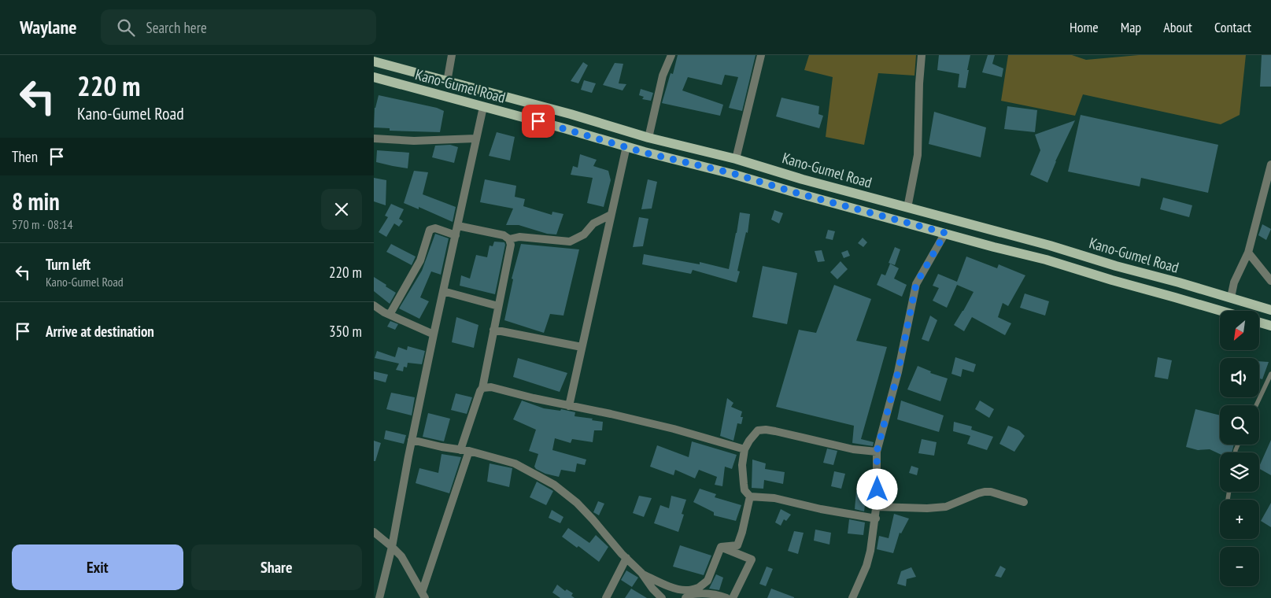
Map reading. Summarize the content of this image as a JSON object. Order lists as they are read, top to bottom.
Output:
{
  "streets": {
    "main road": ["Kano-Gumel Road"]
  },
  "north": "bottom left",
  "page": {
    "header": "Waylane",
    "search": "Search here",
    "nav": [
      "Home",
      "Map",
      "About",
      "Contact"
    ],
    "turn": ["220 m", "Kano-Gumel Road"],
    "then": "Then",
    "heading": ["8 min", "570 m · 08:14"],
    "list": [
      {
        "name": "Turn left",
        "note": "Kano-Gumel Road",
        "value": "220 m"
      },
      {
        "name": "Arrive at destination",
        "value": "350 m"
      }
    ],
    "map_buttons": ["+", "−"],
    "buttons": ["Exit", "Share"]
  }
}
